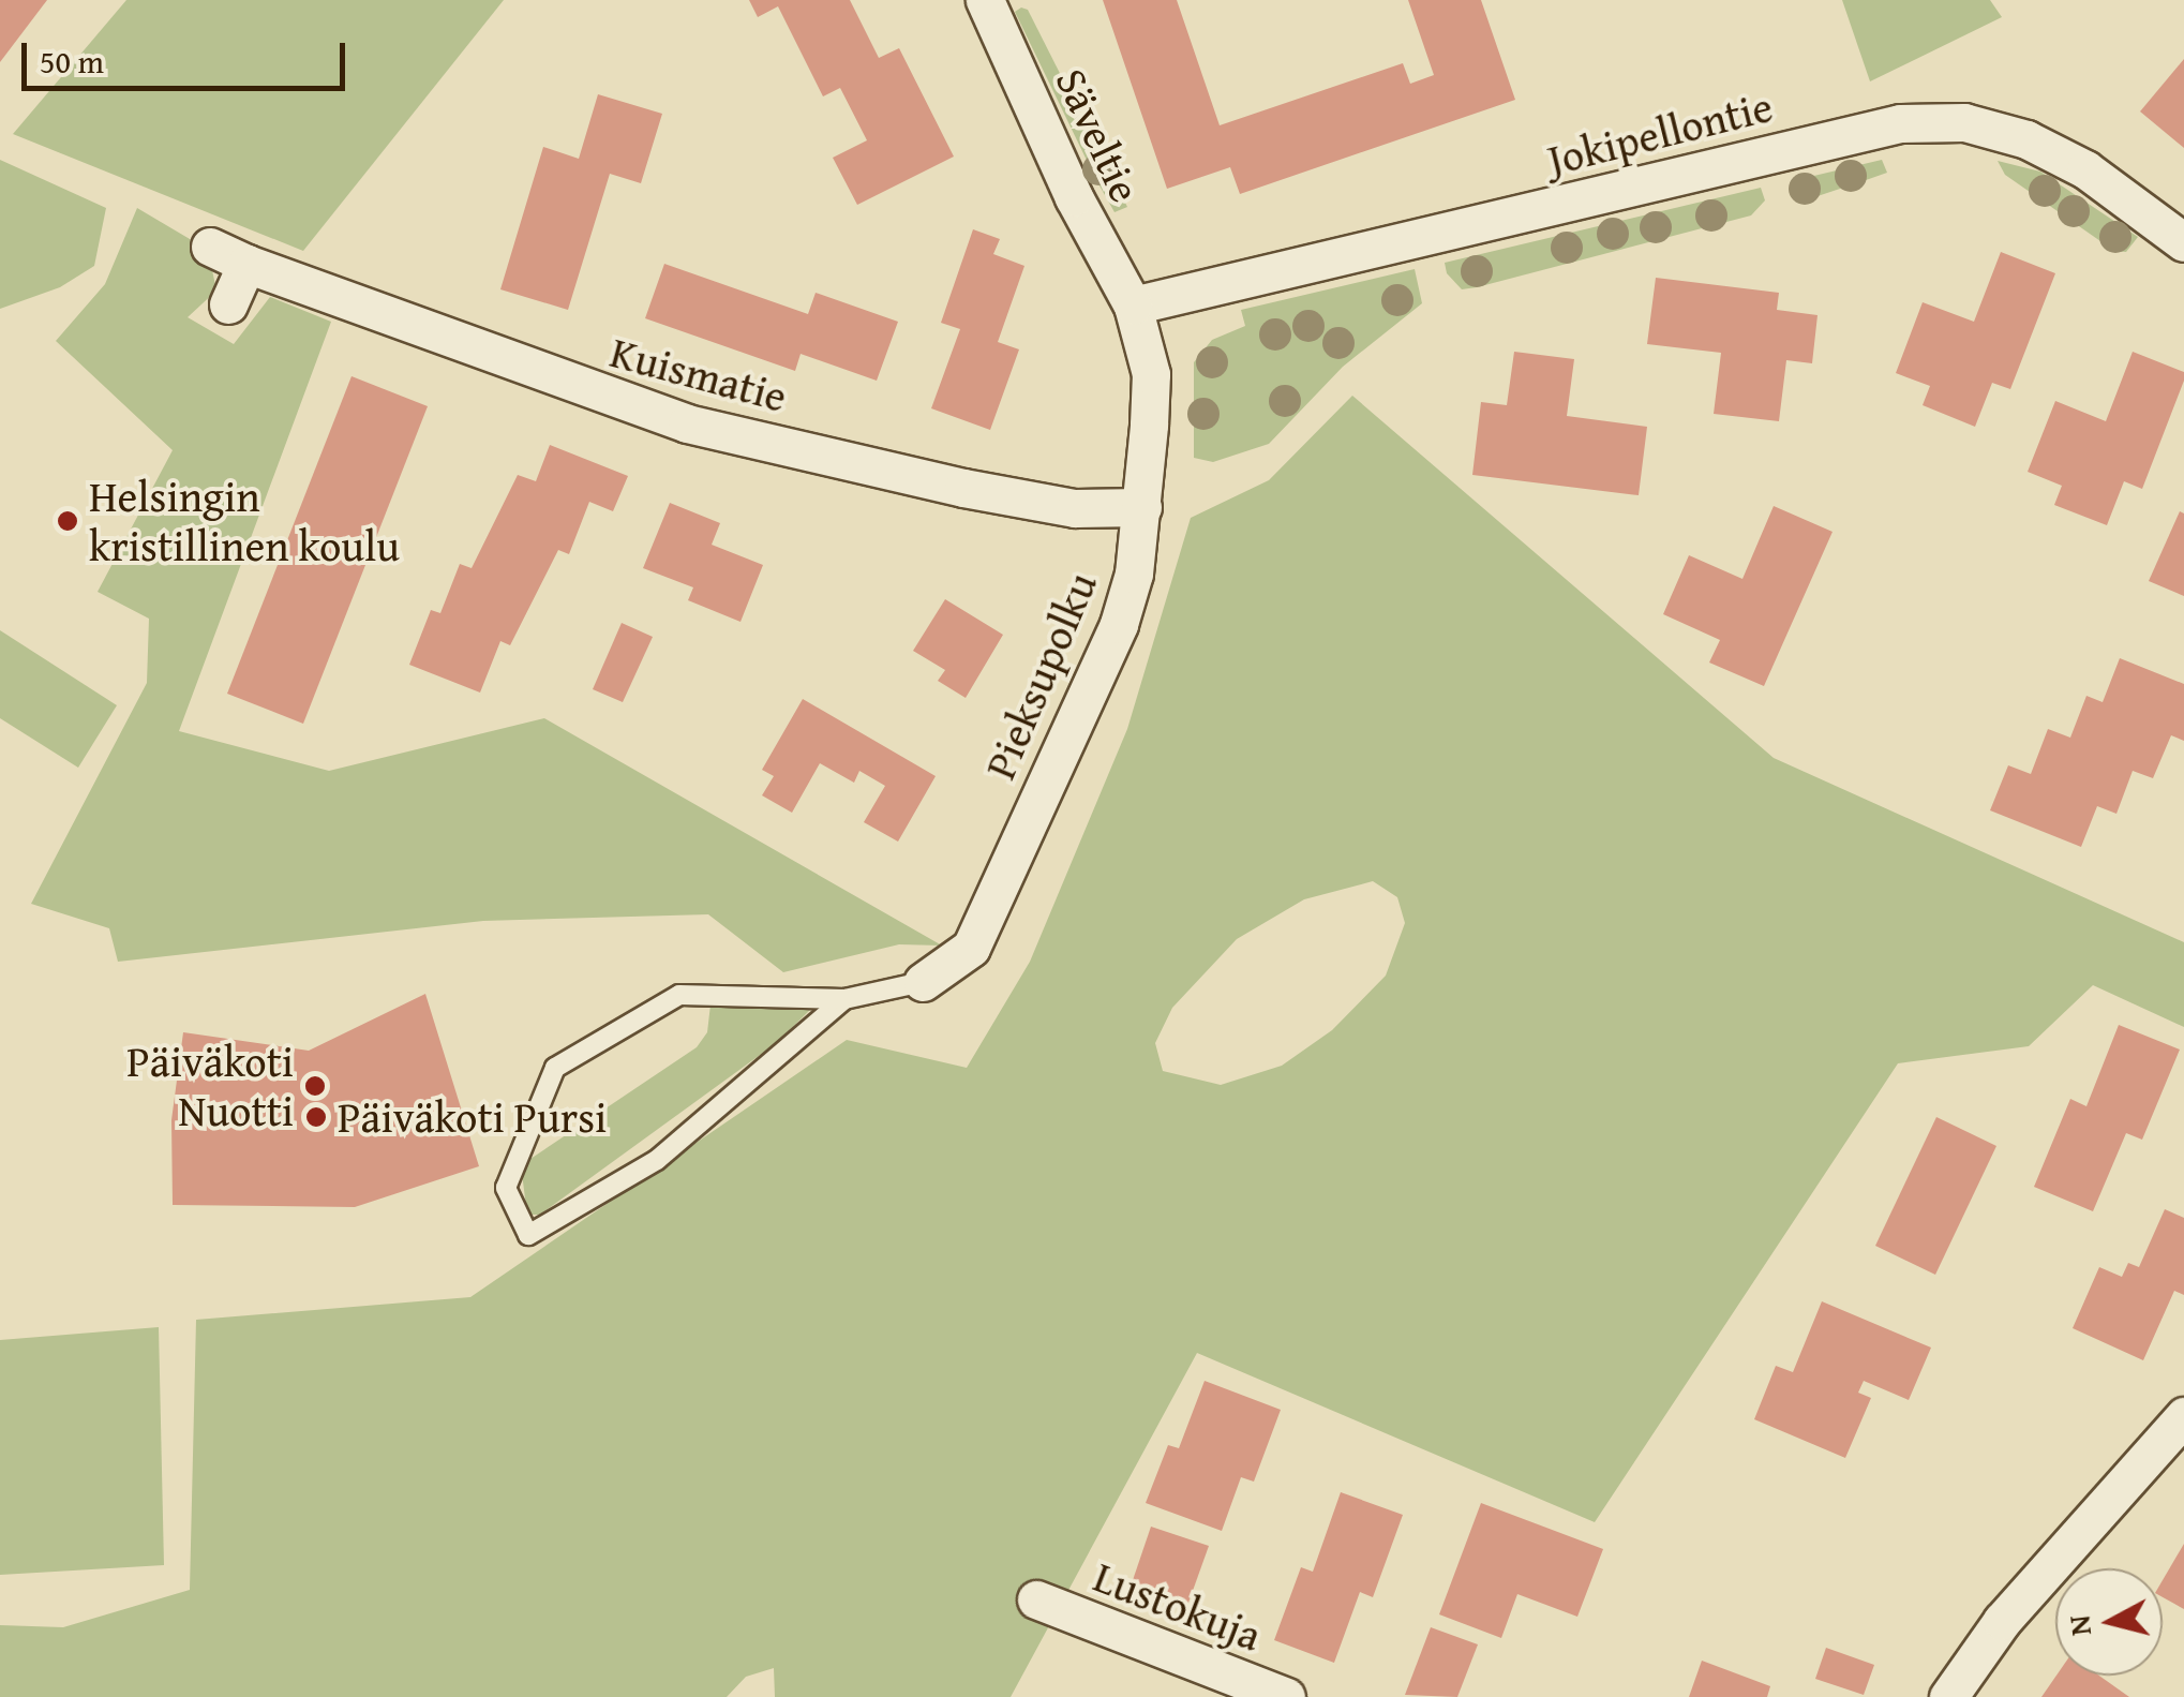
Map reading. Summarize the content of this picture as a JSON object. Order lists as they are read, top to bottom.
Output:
{
  "streets": {
    "street": [
      "Jokipellontie",
      "Säveltie",
      "Kuismatie",
      "Pieksupolku",
      "Lustokuja"
    ]
  },
  "crossings": [
    ["Jokipellontie", "Säveltie"],
    ["Jokipellontie", "Pieksupolku"],
    ["Säveltie", "Pieksupolku"],
    ["Kuismatie", "Pieksupolku"]
  ],
  "places": ["Helsingin kristillinen koulu", "Päiväkoti Nuotti", "Päiväkoti Pursi"],
  "scale_bar": "50 m",
  "north": "left"
}
